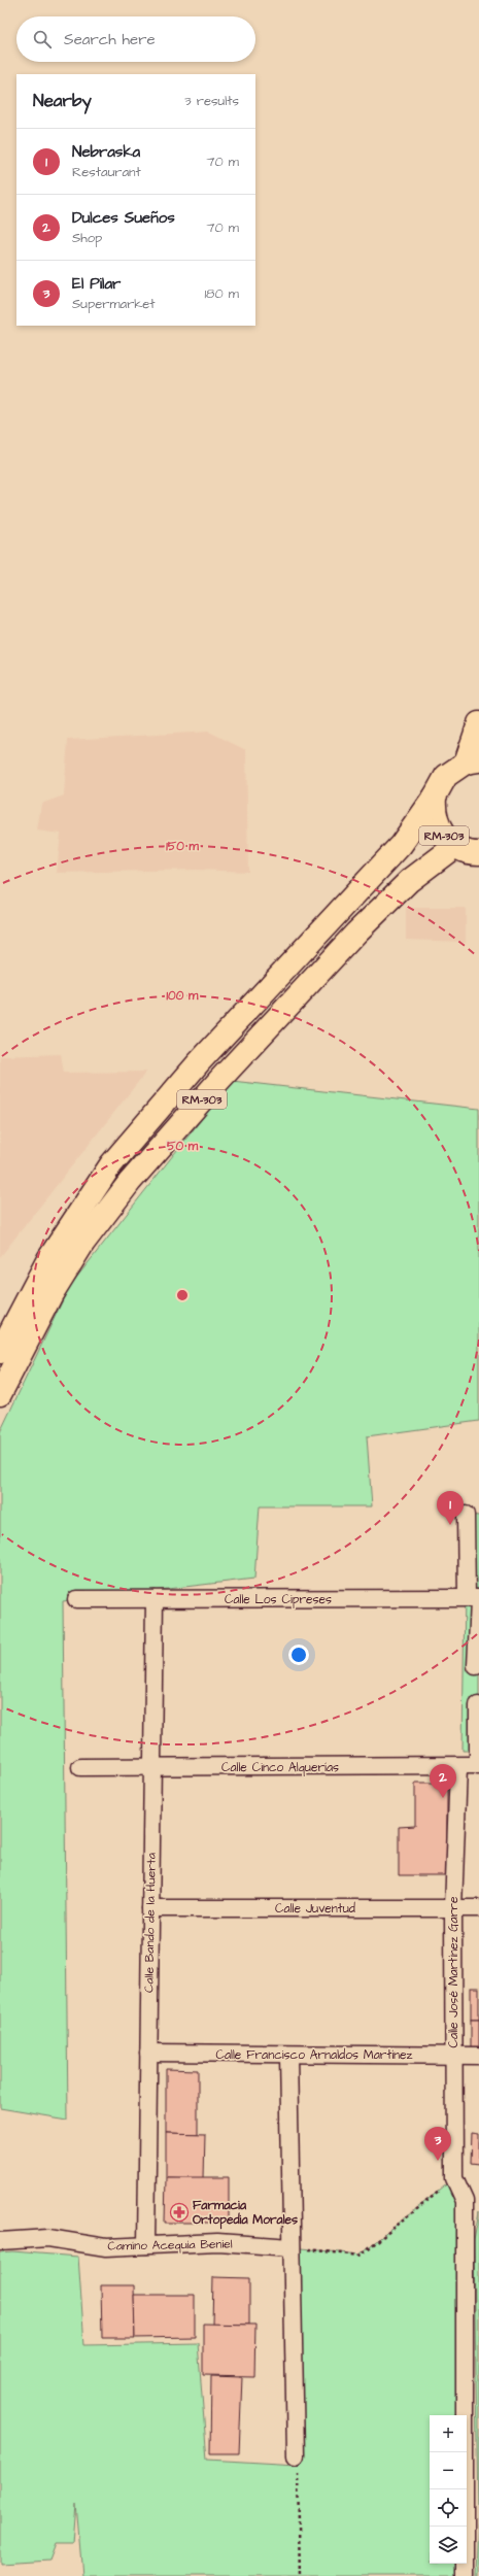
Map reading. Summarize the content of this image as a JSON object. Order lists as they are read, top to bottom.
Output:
{
  "streets": {
    "highway": ["RM-303"],
    "street": [
      "Calle Los Cipreses",
      "Calle Cinco Alquerías",
      "Calle Juventud",
      "Calle Bando de la Huerta",
      "Calle José Martínez Garre",
      "Calle Francisco Arnaldos Martínez",
      "Camino Acequia Beniel"
    ]
  },
  "crossings": [
    ["Calle Los Cipreses", "Calle Bando de la Huerta"],
    ["Calle Cinco Alquerías", "Calle Bando de la Huerta"],
    ["Calle Cinco Alquerías", "Calle José Martínez Garre"],
    ["Calle Juventud", "Calle Bando de la Huerta"],
    ["Calle Juventud", "Calle José Martínez Garre"],
    ["Calle Bando de la Huerta", "Calle Francisco Arnaldos Martínez"],
    ["Calle Bando de la Huerta", "Camino Acequia Beniel"],
    ["Calle José Martínez Garre", "Calle Francisco Arnaldos Martínez"]
  ],
  "places": {
    "pharmacy": ["Farmacia Ortopedia Morales"]
  },
  "page": {
    "search": "Search here",
    "heading": ["Nearby", "3 results"],
    "list": [
      {
        "mark": "1",
        "name": "Nebraska",
        "note": "Restaurant",
        "value": "70 m"
      },
      {
        "mark": "2",
        "name": "Dulces Sueños",
        "note": "Shop",
        "value": "70 m"
      },
      {
        "mark": "3",
        "name": "El Pilar",
        "note": "Supermarket",
        "value": "180 m"
      }
    ],
    "pins": ["1", "2", "3"],
    "map_buttons": ["+", "−"]
  },
  "rings": ["150 m", "100 m", "50 m"]
}
